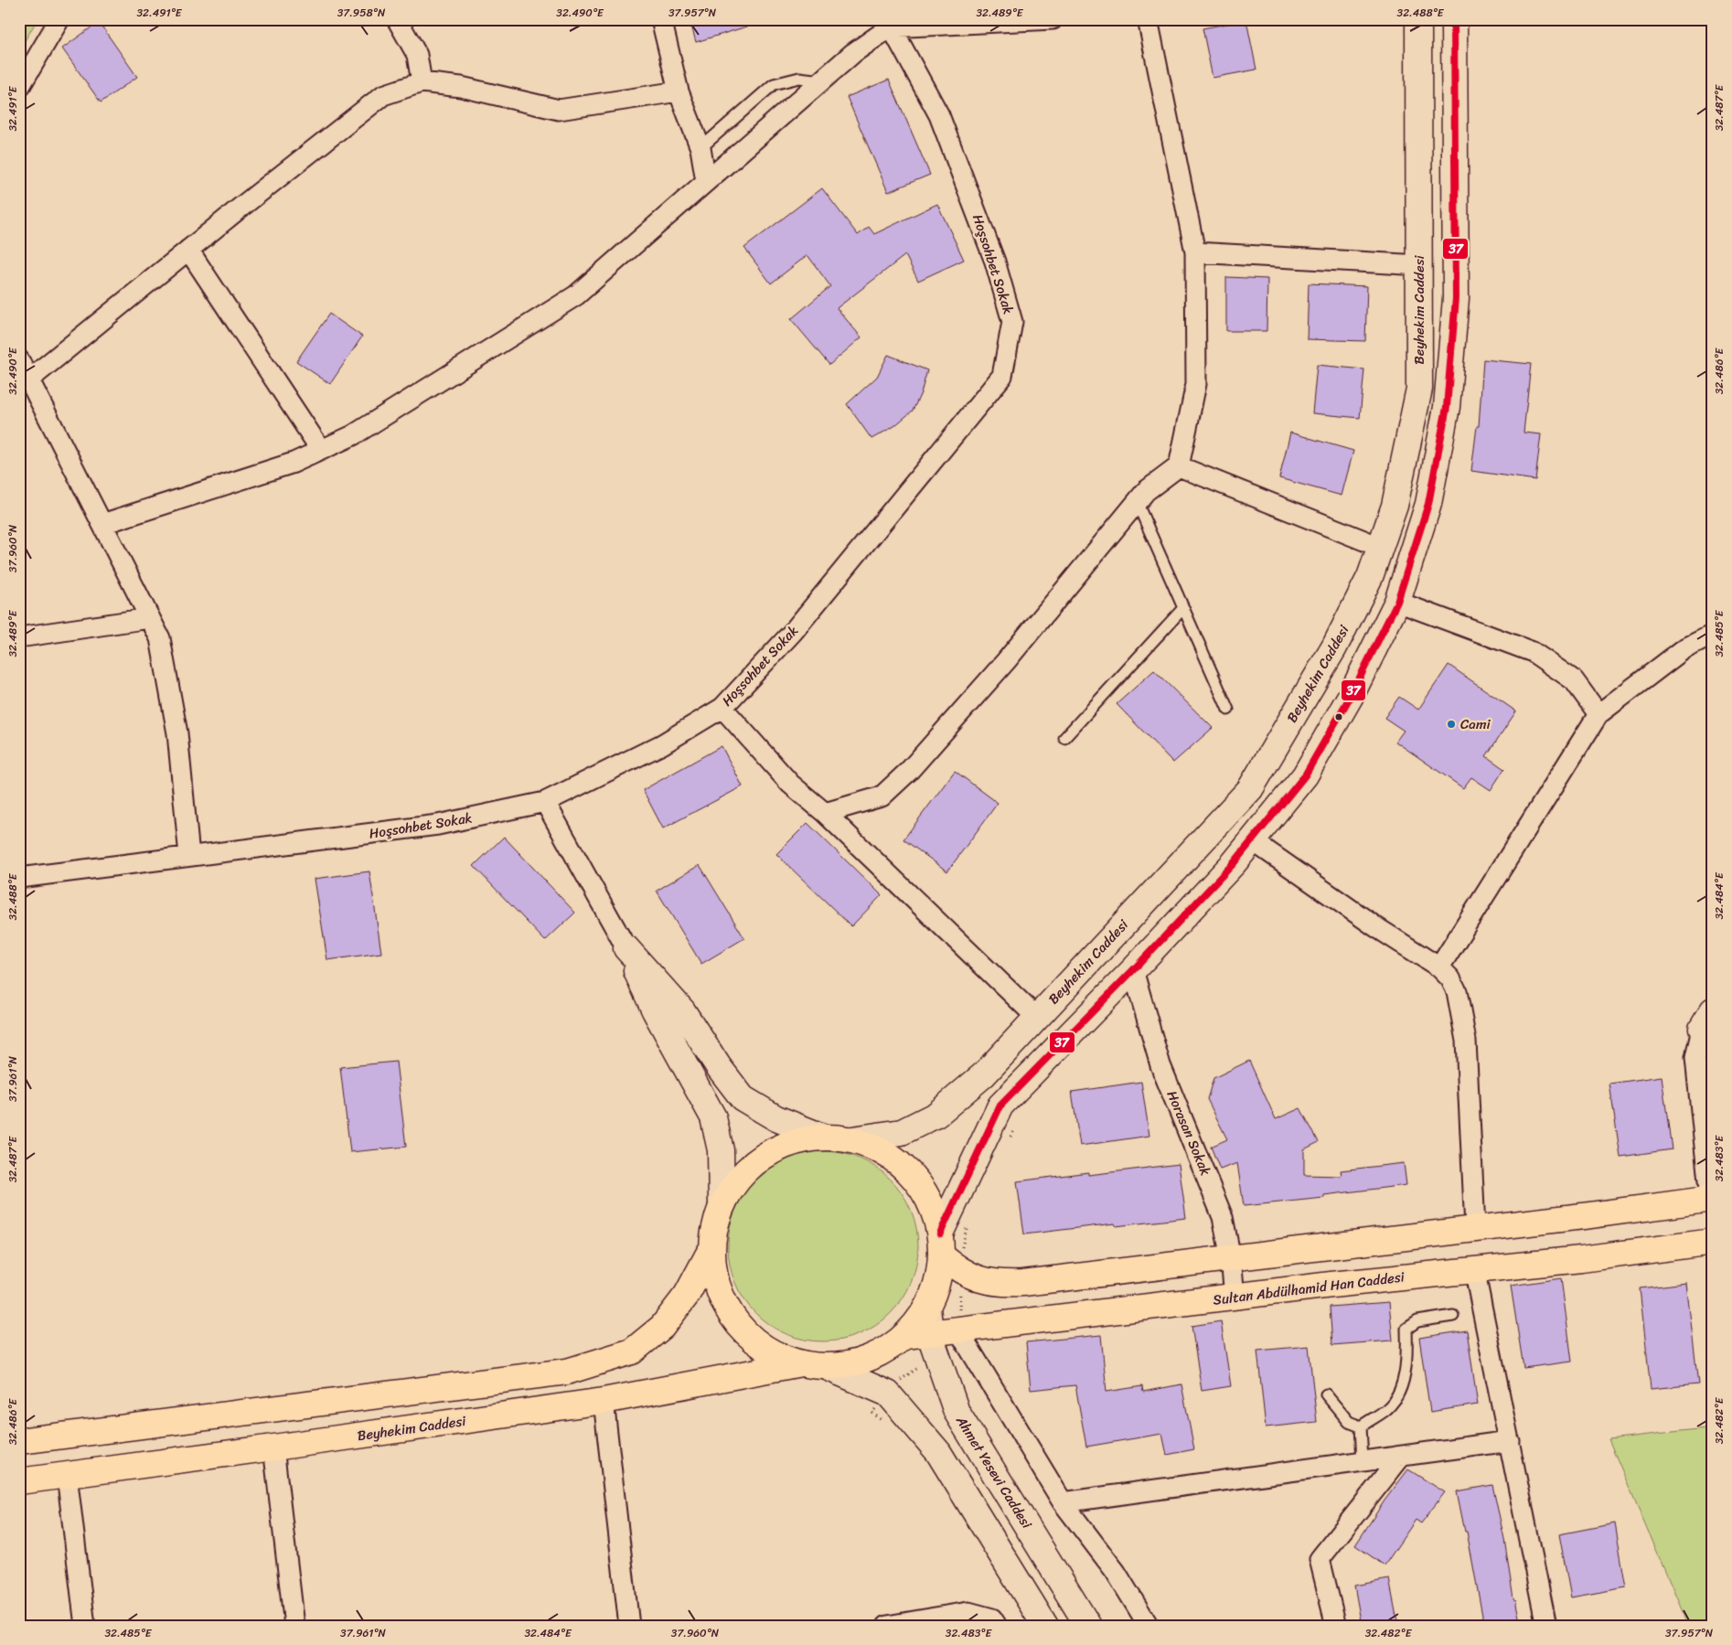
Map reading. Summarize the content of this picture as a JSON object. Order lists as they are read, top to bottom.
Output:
{
  "streets": {
    "main road": ["Beyhekim Caddesi", "Sultan Abdülhamid Han Caddesi", "Ahmet Yesevi Caddesi"],
    "street": ["Hoşsohbet Sokak", "Horasan Sokak"]
  },
  "crossings": [
    ["Horasan Sokak", "Sultan Abdülhamid Han Caddesi"],
    ["Sultan Abdülhamid Han Caddesi", "Ahmet Yesevi Caddesi"]
  ],
  "places": ["Cami"],
  "lines": ["transit line 37"],
  "coordinates": [
    "32.491°E",
    "37.958°N",
    "32.490°E",
    "37.957°N",
    "32.489°E",
    "32.488°E",
    "32.487°E",
    "32.486°E",
    "37.960°N",
    "32.485°E",
    "32.484°E",
    "37.961°N",
    "32.483°E",
    "32.482°E"
  ]
}
